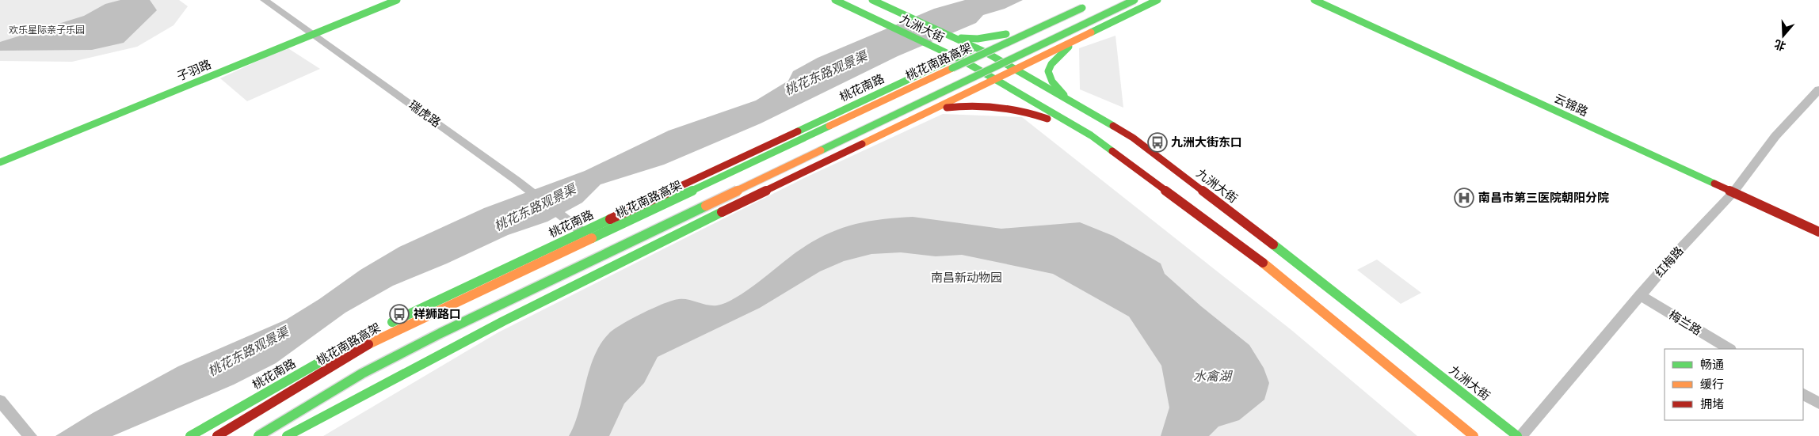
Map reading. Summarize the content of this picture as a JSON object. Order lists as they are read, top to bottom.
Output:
{
  "streets": {
    "main road": [
      "九洲大街",
      "桃花南路高架",
      "子羽路",
      "桃花南路",
      "云锦路"
    ],
    "street": ["瑞虎路", "红梅路", "梅兰路"]
  },
  "crossings": [
    ["九洲大街", "桃花南路"],
    ["九洲大街", "红梅路"],
    ["子羽路", "瑞虎路"],
    ["桃花南路", "瑞虎路"],
    ["云锦路", "红梅路"],
    ["红梅路", "梅兰路"]
  ],
  "water": ["桃花东路观景渠", "水禽湖"],
  "parks": ["欢乐星际亲子乐园", "南昌新动物园"],
  "places": {
    "bus stop": ["九洲大街东口", "祥狮路口"],
    "hospital": ["南昌市第三医院朝阳分院"]
  },
  "legend": ["畅通", "缓行", "拥堵"],
  "north": "bottom"
}
